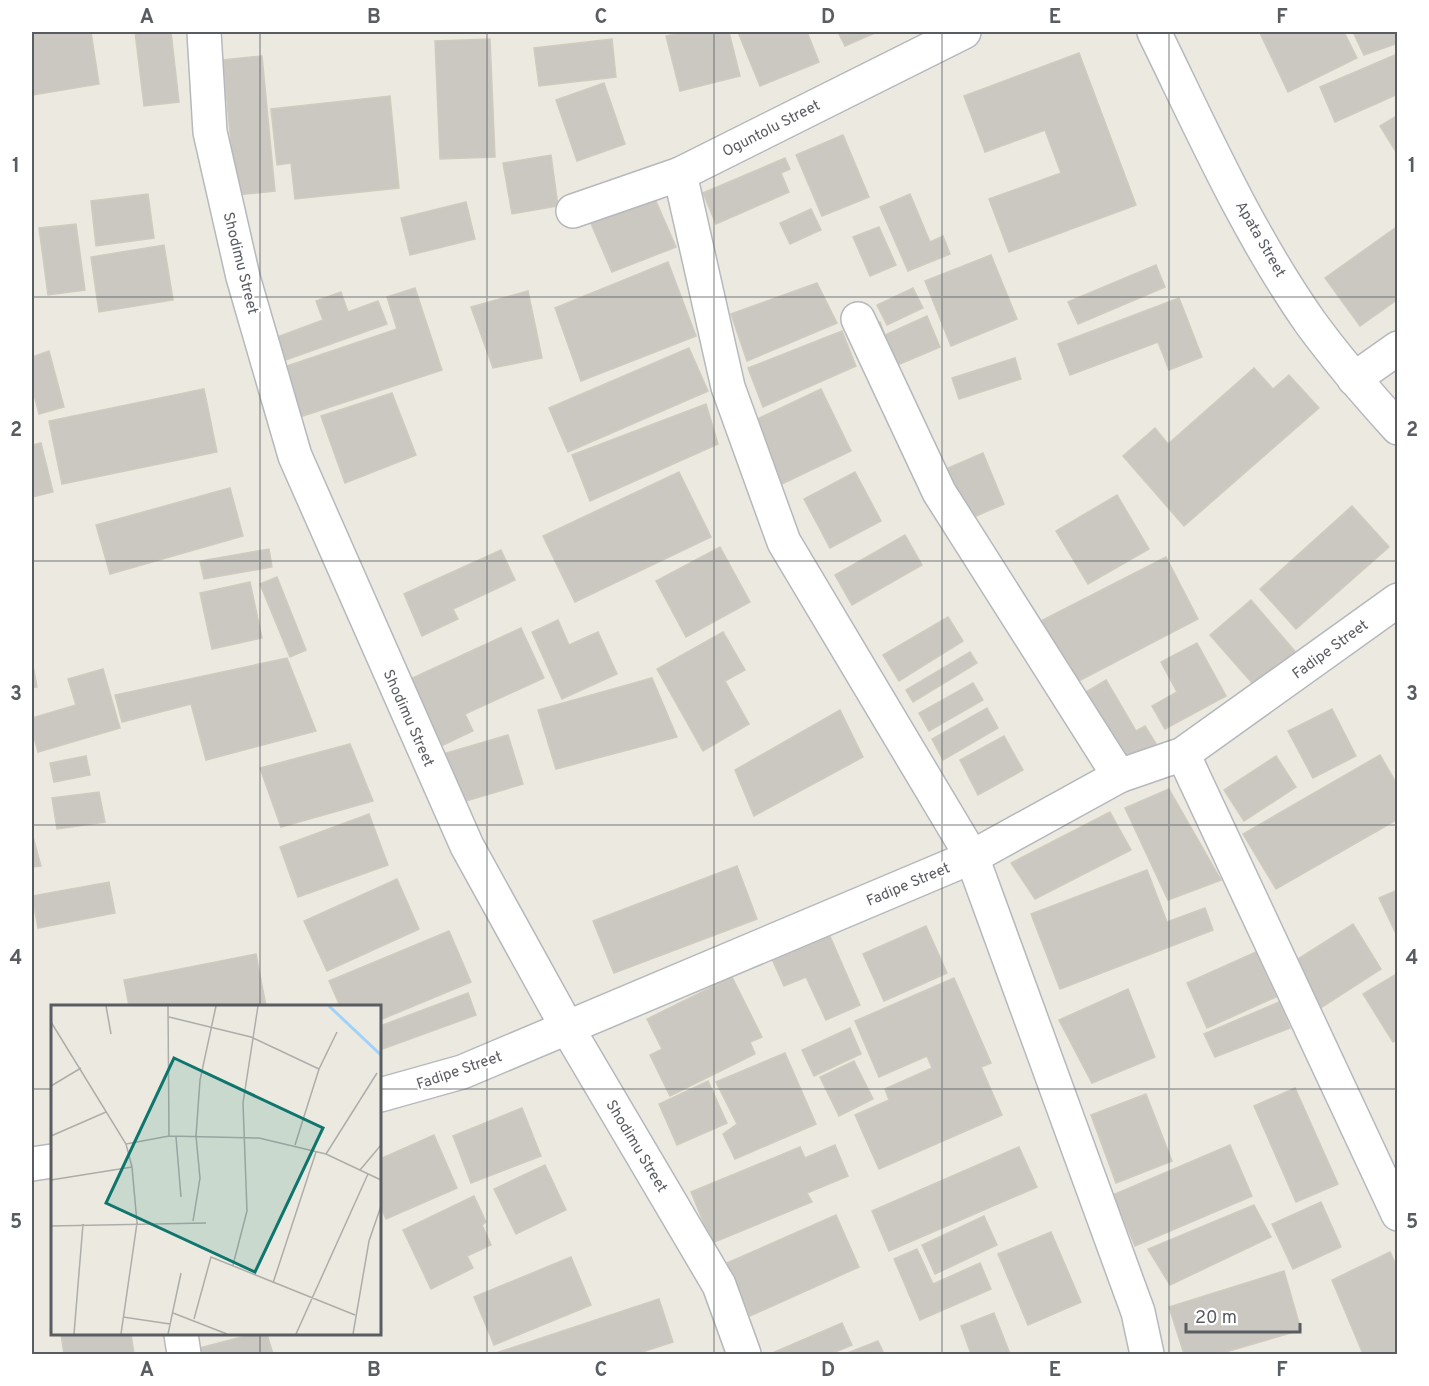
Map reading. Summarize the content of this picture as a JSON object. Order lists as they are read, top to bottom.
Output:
{
  "streets": {
    "street": [
      "Oguntolu Street",
      "Apata Street",
      "Shodimu Street",
      "Fadipe Street"
    ]
  },
  "crossings": [
    ["Shodimu Street", "Fadipe Street"]
  ],
  "scale_bar": "20 m",
  "grid": {
    "columns": [
      "A",
      "B",
      "C",
      "D",
      "E",
      "F"
    ],
    "rows": [
      "1",
      "2",
      "3",
      "4",
      "5"
    ]
  }
}
